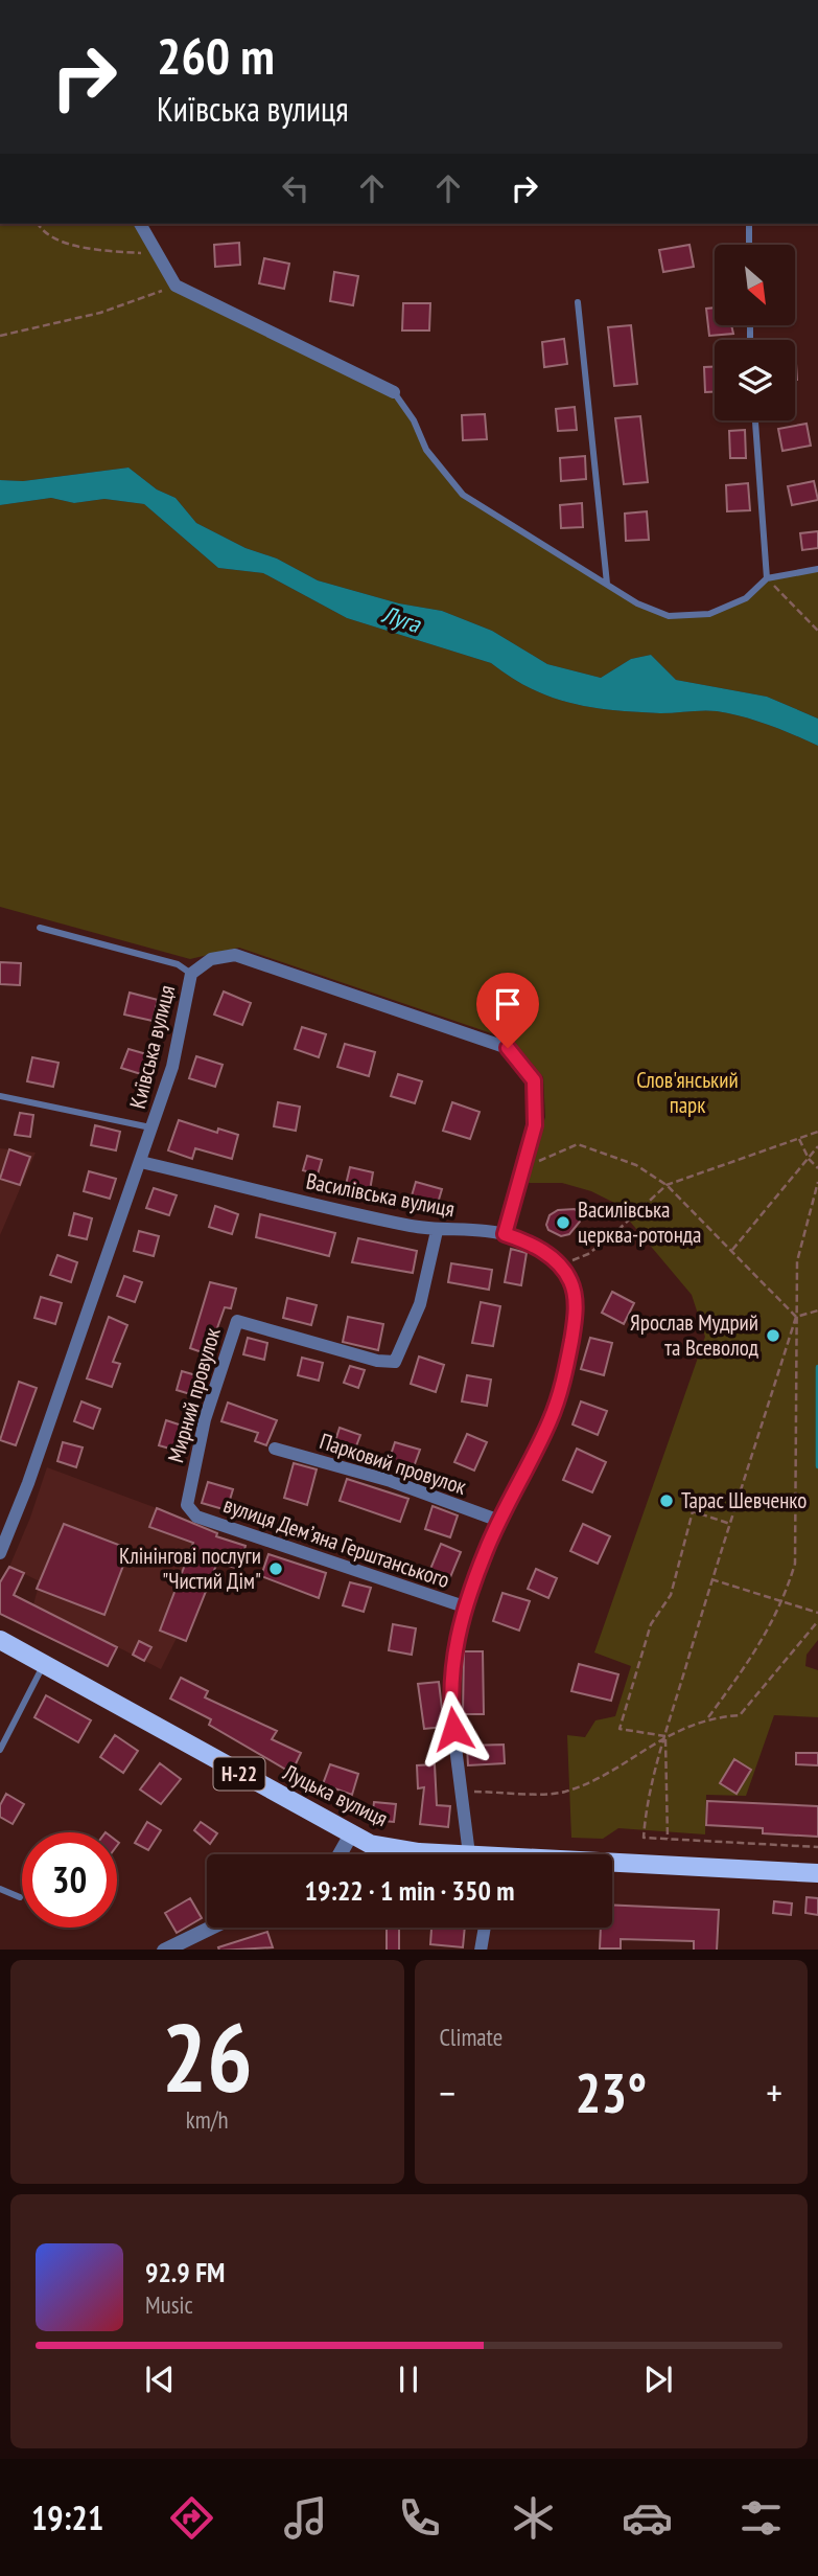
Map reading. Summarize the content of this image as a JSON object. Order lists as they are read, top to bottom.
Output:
{
  "streets": {
    "main road": ["Н-22", "Луцька вулиця"],
    "street": [
      "Київська вулиця",
      "Василівська вулиця",
      "Мирний провулок",
      "Парковий провулок",
      "вулиця Демʼяна Герштанського"
    ]
  },
  "crossings": [
    ["Київська вулиця", "Василівська вулиця"],
    ["Василівська вулиця", "Мирний провулок"],
    ["Василівська вулиця", "Парковий провулок"],
    ["Василівська вулиця", "вулиця Демʼяна Герштанського"],
    ["Василівська вулиця", "Луцька вулиця"],
    ["Мирний провулок", "вулиця Демʼяна Герштанського"]
  ],
  "water": ["Луга"],
  "parks": ["Слов'янський парк"],
  "places": [
    "Василівська церква-ротонда",
    "Ярослав Мудрий та Всеволод",
    "Тарас Шевченко",
    "Клінінгові послуги \"Чистий Дім\""
  ],
  "north": "bottom right",
  "page": {
    "turn": ["260 m", "Київська вулиця"],
    "limit": "30",
    "trip": "19:22 · 1 min · 350 m",
    "tile": [
      ["26", "km/h"],
      "Climate"
    ],
    "heat": ["−", "23°", "+"],
    "song": ["92.9 FM", "Music"],
    "tabs": "19:21"
  }
}
